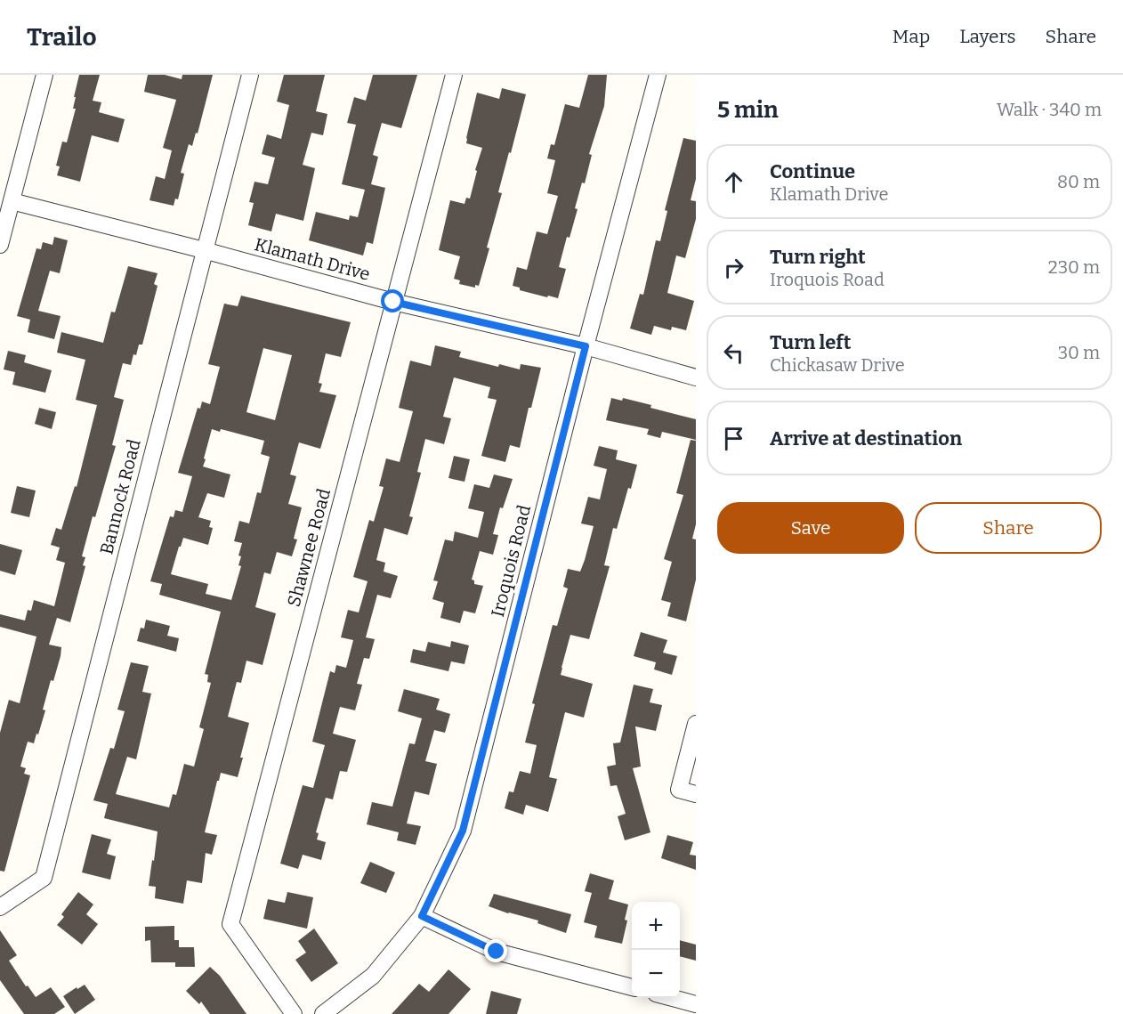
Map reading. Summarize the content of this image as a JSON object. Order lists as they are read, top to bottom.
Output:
{
  "streets": {
    "street": [
      "Klamath Drive",
      "Bannock Road",
      "Shawnee Road",
      "Iroquois Road"
    ]
  },
  "crossings": [
    ["Klamath Drive", "Bannock Road"],
    ["Klamath Drive", "Shawnee Road"],
    ["Klamath Drive", "Iroquois Road"]
  ],
  "page": {
    "header": "Trailo",
    "nav": ["Map", "Layers", "Share"],
    "heading": ["5 min", "Walk · 340 m"],
    "list": [
      ["Continue", "Klamath Drive", "80 m"],
      ["Turn right", "Iroquois Road", "230 m"],
      ["Turn left", "Chickasaw Drive", "30 m"],
      "Arrive at destination"
    ],
    "buttons": ["Save", "Share"],
    "map_buttons": ["+", "−"]
  }
}
